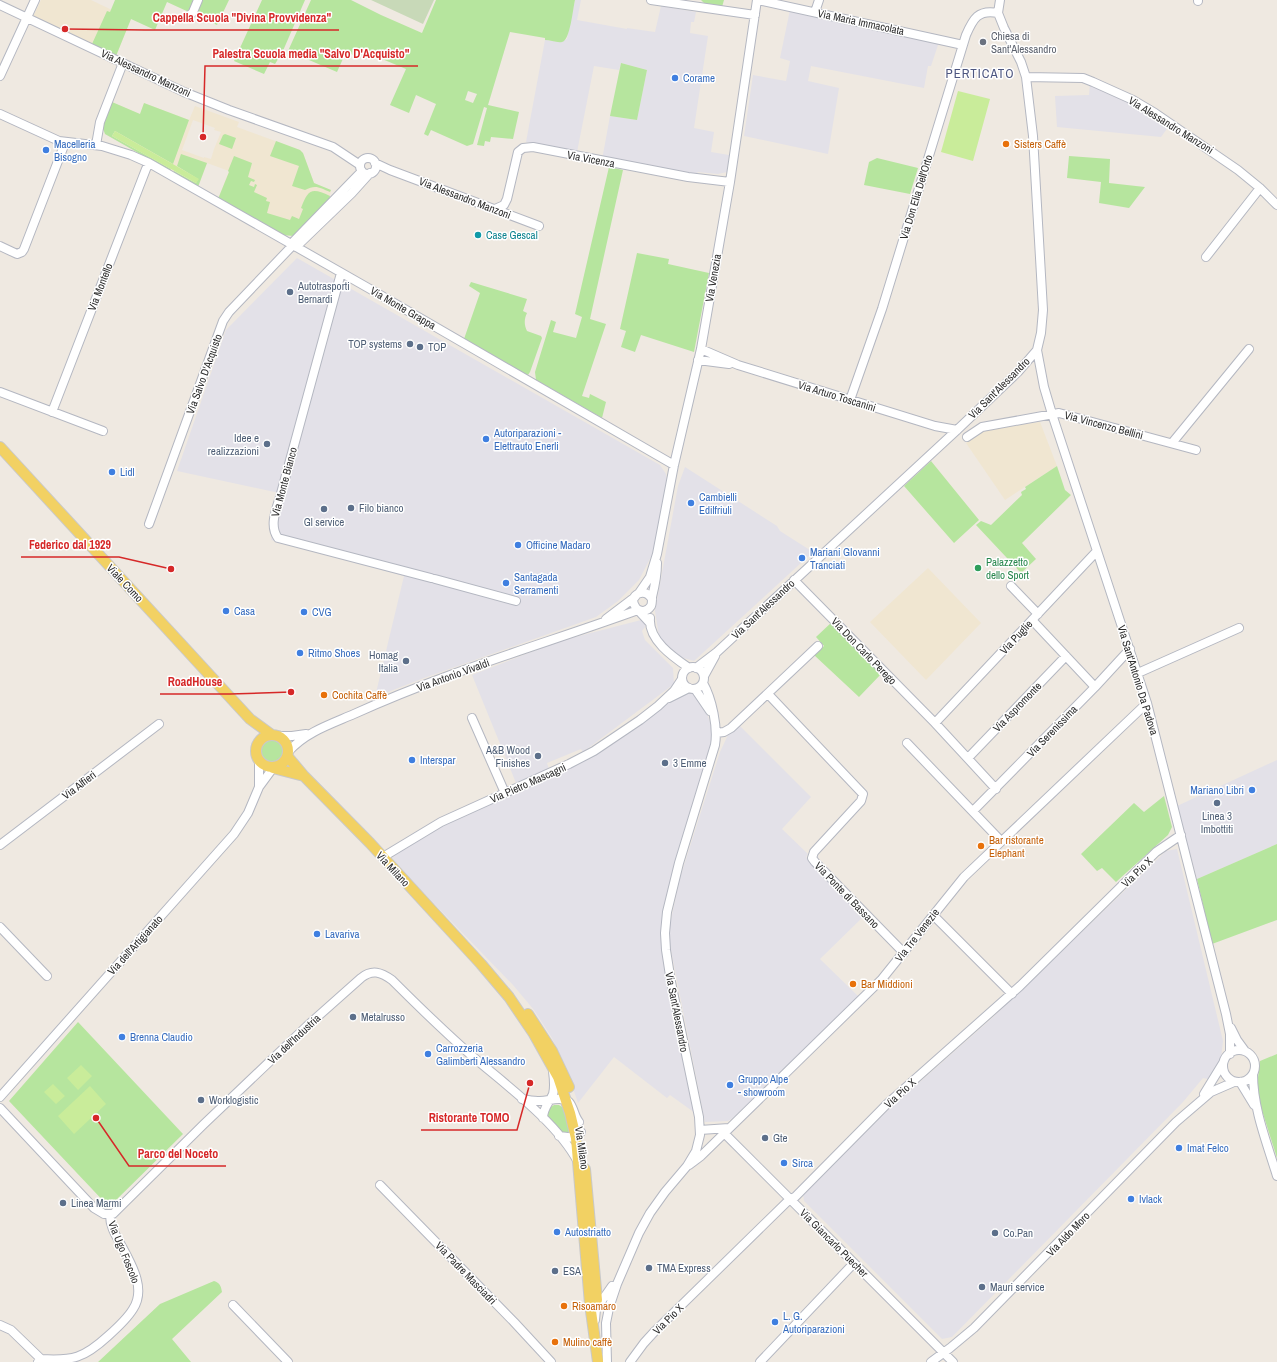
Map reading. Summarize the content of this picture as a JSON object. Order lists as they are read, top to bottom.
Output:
{
  "streets": {
    "main road": ["Viale Como", "Via Milano"],
    "street": [
      "Via Maria Immacolata",
      "Via Alessandro Manzoni",
      "Via Vicenza",
      "Via Don Elia Dell'Orto",
      "Via Venezia",
      "Via Montello",
      "Via Monte Grappa",
      "Via Salvo D'Acquisto",
      "Via Sant'Alessandro",
      "Via Arturo Toscanini",
      "Via Vincenzo Bellini",
      "Via Monte Bianco",
      "Via Puglie",
      "Via Don Carlo Perego",
      "Via Antonio Vivaldi",
      "Via Sant'Antonio Da Padova",
      "Via Aspromonte",
      "Via Serenissima",
      "Via Pietro Mascagni",
      "Via Alfieri",
      "Via Pio X",
      "Via Ponte di Bassano",
      "Via Tre Venezie",
      "Via dell'Artigianato",
      "Via dell'Industria",
      "Via Aldo Moro",
      "Via Giancarlo Puecher",
      "Via Ugo Foscolo",
      "Via Padre Masciadri"
    ]
  },
  "crossings": [
    ["Via Maria Immacolata", "Via Don Elia Dell'Orto"],
    ["Via Maria Immacolata", "Via Venezia"],
    ["Via Alessandro Manzoni", "Via Vicenza"],
    ["Via Alessandro Manzoni", "Via Salvo D'Acquisto"],
    ["Via Alessandro Manzoni", "Via Sant'Alessandro"],
    ["Via Vicenza", "Via Venezia"],
    ["Via Don Elia Dell'Orto", "Via Sant'Alessandro"],
    ["Via Don Elia Dell'Orto", "Via Arturo Toscanini"],
    ["Via Venezia", "Via Monte Grappa"],
    ["Via Venezia", "Via Antonio Vivaldi"],
    ["Via Montello", "Via Monte Grappa"],
    ["Via Monte Grappa", "Via Salvo D'Acquisto"],
    ["Via Monte Grappa", "Via Monte Bianco"],
    ["Via Sant'Alessandro", "Via Arturo Toscanini"],
    ["Via Sant'Alessandro", "Via Don Carlo Perego"],
    ["Via Sant'Alessandro", "Via Sant'Antonio Da Padova"],
    ["Via Sant'Alessandro", "Via Pietro Mascagni"],
    ["Via Sant'Alessandro", "Via Tre Venezie"],
    ["Via Vincenzo Bellini", "Via Sant'Antonio Da Padova"],
    ["Viale Como", "Via Milano"],
    ["Viale Como", "Via dell'Artigianato"],
    ["Via Puglie", "Via Don Carlo Perego"],
    ["Via Puglie", "Via Sant'Antonio Da Padova"],
    ["Via Don Carlo Perego", "Via Aspromonte"],
    ["Via Don Carlo Perego", "Via Serenissima"],
    ["Via Sant'Antonio Da Padova", "Via Serenissima"],
    ["Via Sant'Antonio Da Padova", "Via Pio X"],
    ["Via Sant'Antonio Da Padova", "Via Tre Venezie"],
    ["Via Sant'Antonio Da Padova", "Via Aldo Moro"],
    ["Via Pietro Mascagni", "Via Milano"],
    ["Via Milano", "Via dell'Artigianato"],
    ["Via Pio X", "Via Giancarlo Puecher"],
    ["Via Ponte di Bassano", "Via Tre Venezie"],
    ["Via Tre Venezie", "Via Giancarlo Puecher"],
    ["Via dell'Industria", "Via Ugo Foscolo"],
    ["Via Aldo Moro", "Via Giancarlo Puecher"]
  ],
  "districts": ["PERTICATO"],
  "places": [
    "Cappella Scuola \"Divina Provvidenza\"",
    "Chiesa di Sant'Alessandro",
    "Corame",
    "Palestra Scuola media \"Salvo D'Acquisto\"",
    "Sisters Caffè",
    "Macelleria Bisogno",
    "Case Gescal",
    "Autotrasporti Bernardi",
    "TOP systems",
    "TOP",
    "Autoriparazioni - Elettrauto Enerli",
    "Idee e realizzazioni",
    "Lidl",
    "Cambielli Edilfriuli",
    "Filo bianco",
    "Gl service",
    "Officine Madaro",
    "Mariani GIovanni Tranciati",
    "Palazzetto dello Sport",
    "Federico dal 1929",
    "Santagada Serramenti",
    "Casa",
    "CVG",
    "Ritmo Shoes",
    "Homag Italia",
    "RoadHouse",
    "Cochita Caffè",
    "A&B Wood Finishes",
    "Interspar",
    "3 Emme",
    "Mariano Libri",
    "Linea 3 Imbottiti",
    "Bar ristorante Elephant",
    "Lavariva",
    "Bar Middioni",
    "Metalrusso",
    "Brenna Claudio",
    "Carrozzeria Galimberti Alessandro",
    "Ristorante TOMO",
    "Gruppo Alpe - showroom",
    "Worklogistic",
    "Parco del Noceto",
    "Gte",
    "Imat Felco",
    "Sirca",
    "Ivlack",
    "Linea Marmi",
    "Autostriatto",
    "Co.Pan",
    "TMA Express",
    "ESA",
    "Mauri service",
    "Risoamaro",
    "L. G. Autoriparazioni",
    "Mulino caffè"
  ]
}
